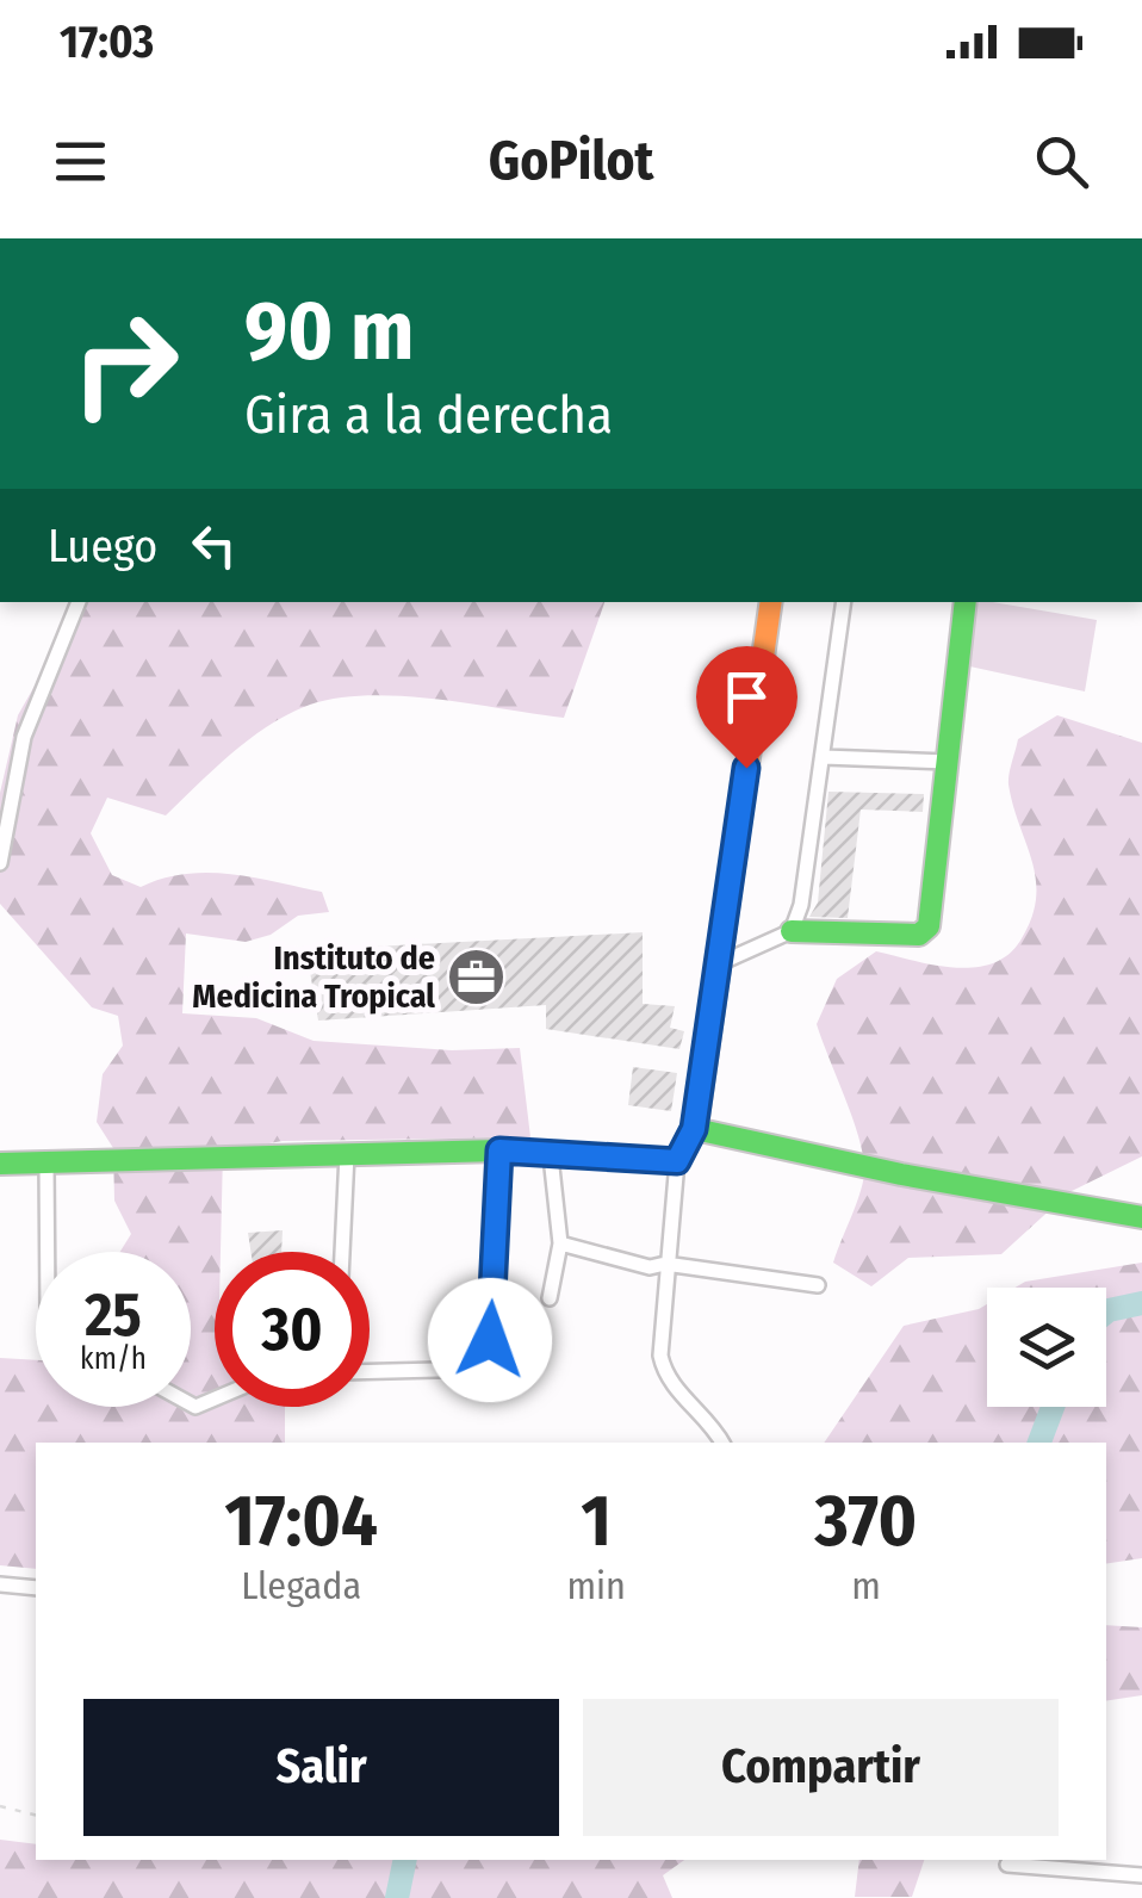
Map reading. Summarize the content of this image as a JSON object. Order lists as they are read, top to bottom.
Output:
{
  "places": {
    "office": ["Instituto de Medicina Tropical"]
  },
  "page": {
    "status": "17:03",
    "header": "GoPilot",
    "turn": ["90 m", "Gira a la derecha"],
    "then": "Luego",
    "speed": "25 km/h",
    "limit": "30",
    "eta": [
      "17:04",
      "Llegada",
      "1",
      "min",
      "370",
      "m"
    ],
    "buttons": ["Salir", "Compartir"]
  }
}
